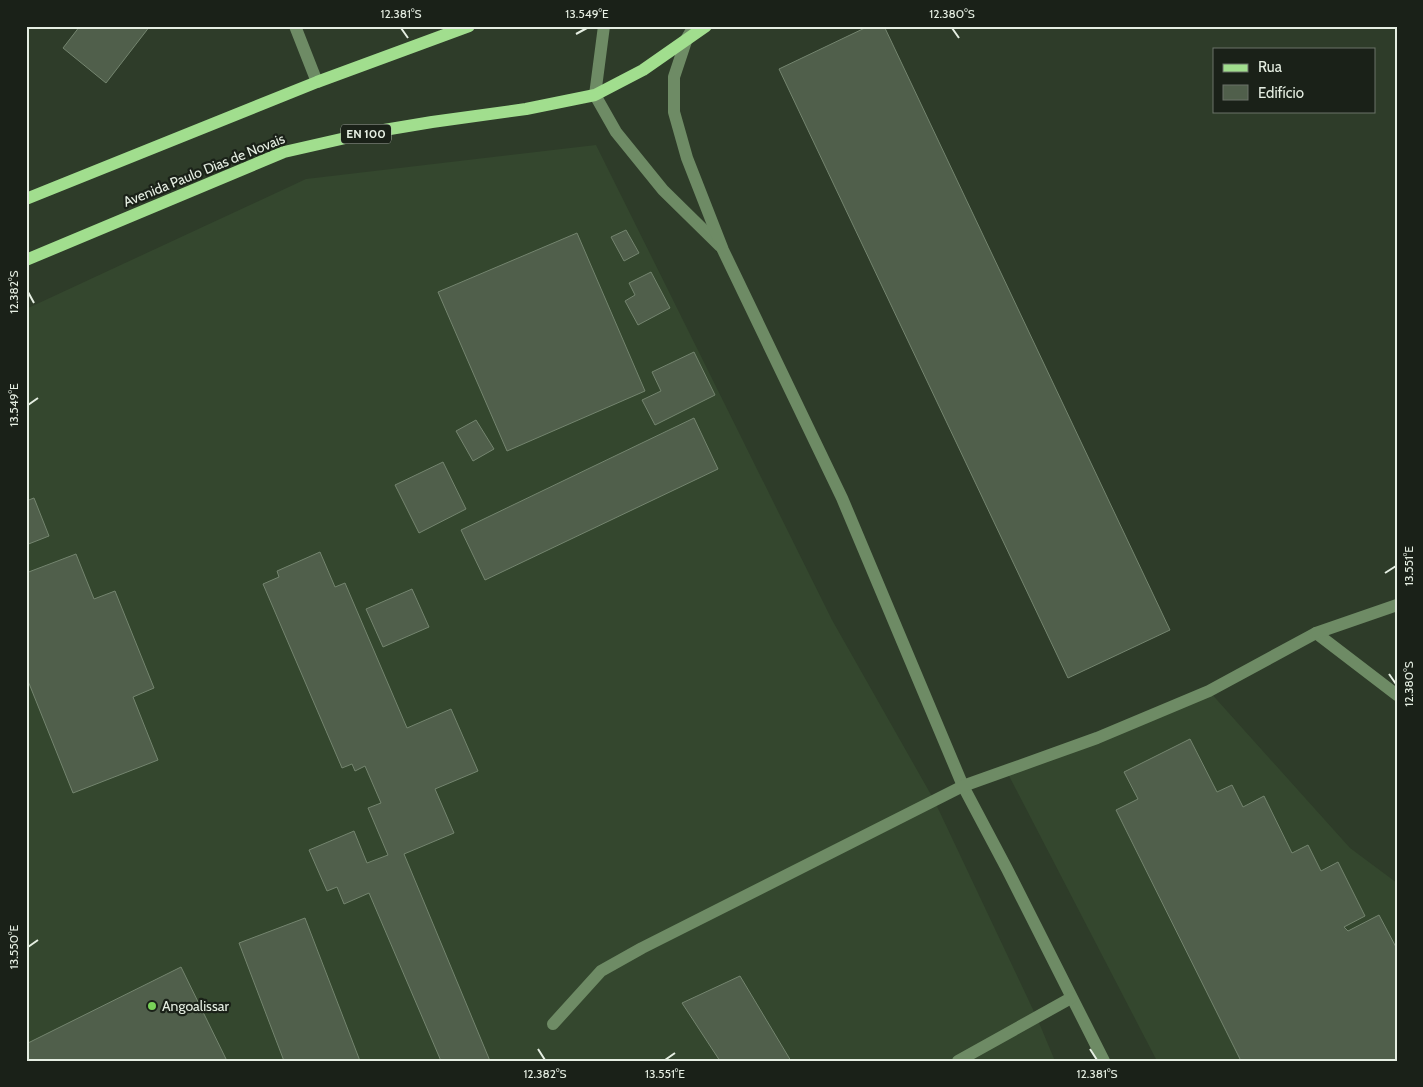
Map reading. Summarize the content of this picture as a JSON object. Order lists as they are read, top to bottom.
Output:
{
  "streets": {
    "main road": ["EN 100", "Avenida Paulo Dias de Novais"]
  },
  "places": ["Angoalissar"],
  "legend": ["Rua", "Edifício"],
  "coordinates": [
    "12.381°S",
    "13.549°E",
    "12.380°S",
    "12.382°S",
    "13.551°E",
    "13.550°E"
  ]
}
